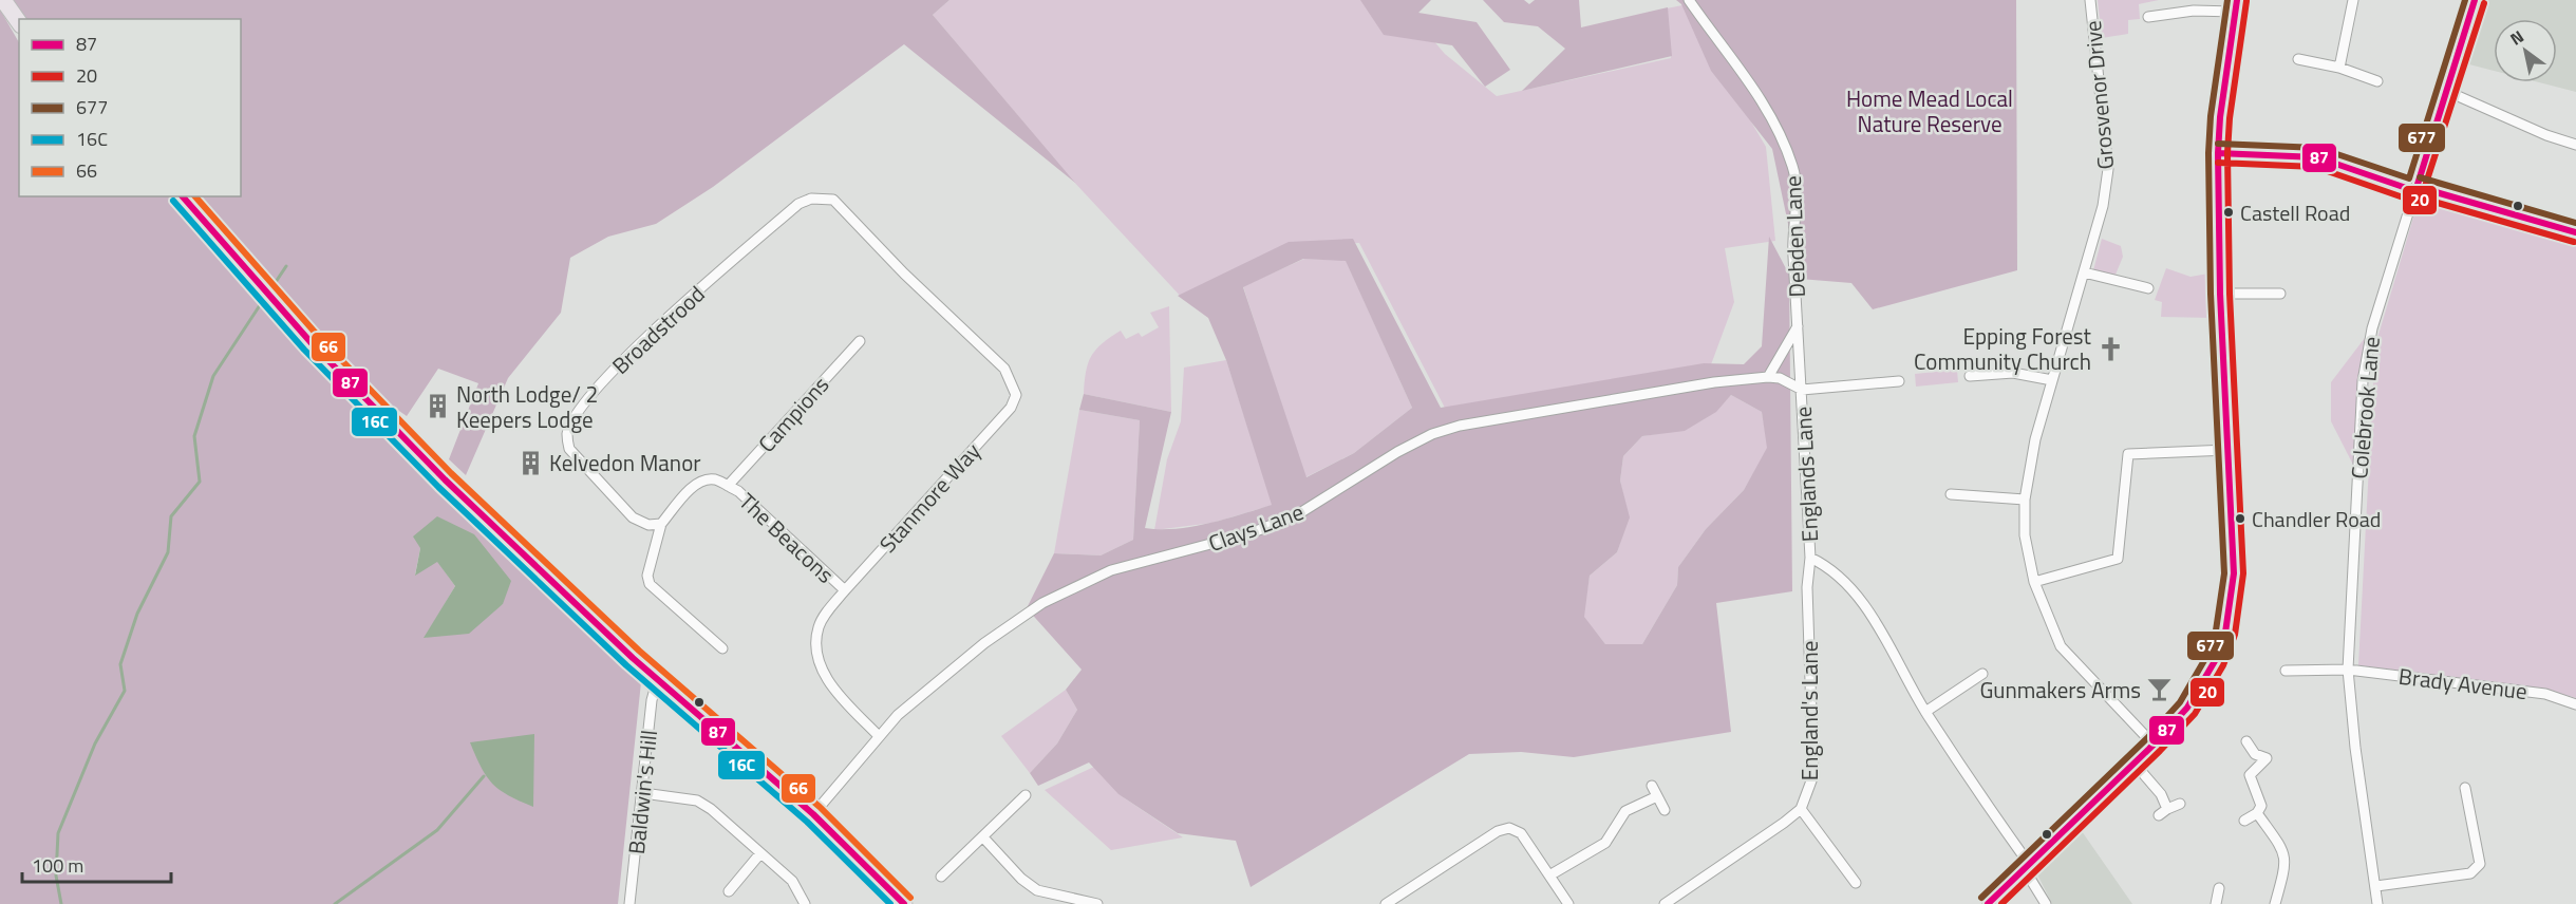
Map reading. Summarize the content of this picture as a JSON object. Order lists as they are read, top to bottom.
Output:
{
  "streets": {
    "street": [
      "Grosvenor Drive",
      "Debden Lane",
      "Broadstrood",
      "Colebrook Lane",
      "Campions",
      "Englands Lane",
      "Stanmore Way",
      "Clays Lane",
      "The Beacons",
      "Brady Avenue",
      "England's Lane",
      "Baldwin's Hill"
    ]
  },
  "crossings": [
    ["Debden Lane", "Englands Lane"],
    ["Debden Lane", "Clays Lane"],
    ["Broadstrood", "Stanmore Way"],
    ["Colebrook Lane", "Brady Avenue"],
    ["Campions", "The Beacons"],
    ["Englands Lane", "Clays Lane"],
    ["Englands Lane", "England's Lane"],
    ["Stanmore Way", "Clays Lane"],
    ["Stanmore Way", "The Beacons"]
  ],
  "parks": ["Home Mead Local Nature Reserve"],
  "places": {
    "other": ["Castell Road", "Chandler Road"],
    "church": ["Epping Forest Community Church"],
    "building": ["North Lodge/ 2 Keepers Lodge", "Kelvedon Manor"],
    "bar": ["Gunmakers Arms"]
  },
  "lines": [
    "transit line 87",
    "transit line 677",
    "transit line 20",
    "transit line 66",
    "transit line 16C"
  ],
  "legend": [
    "87",
    "20",
    "677",
    "16C",
    "66"
  ],
  "scale_bar": "100 m",
  "north": "top left"
}
